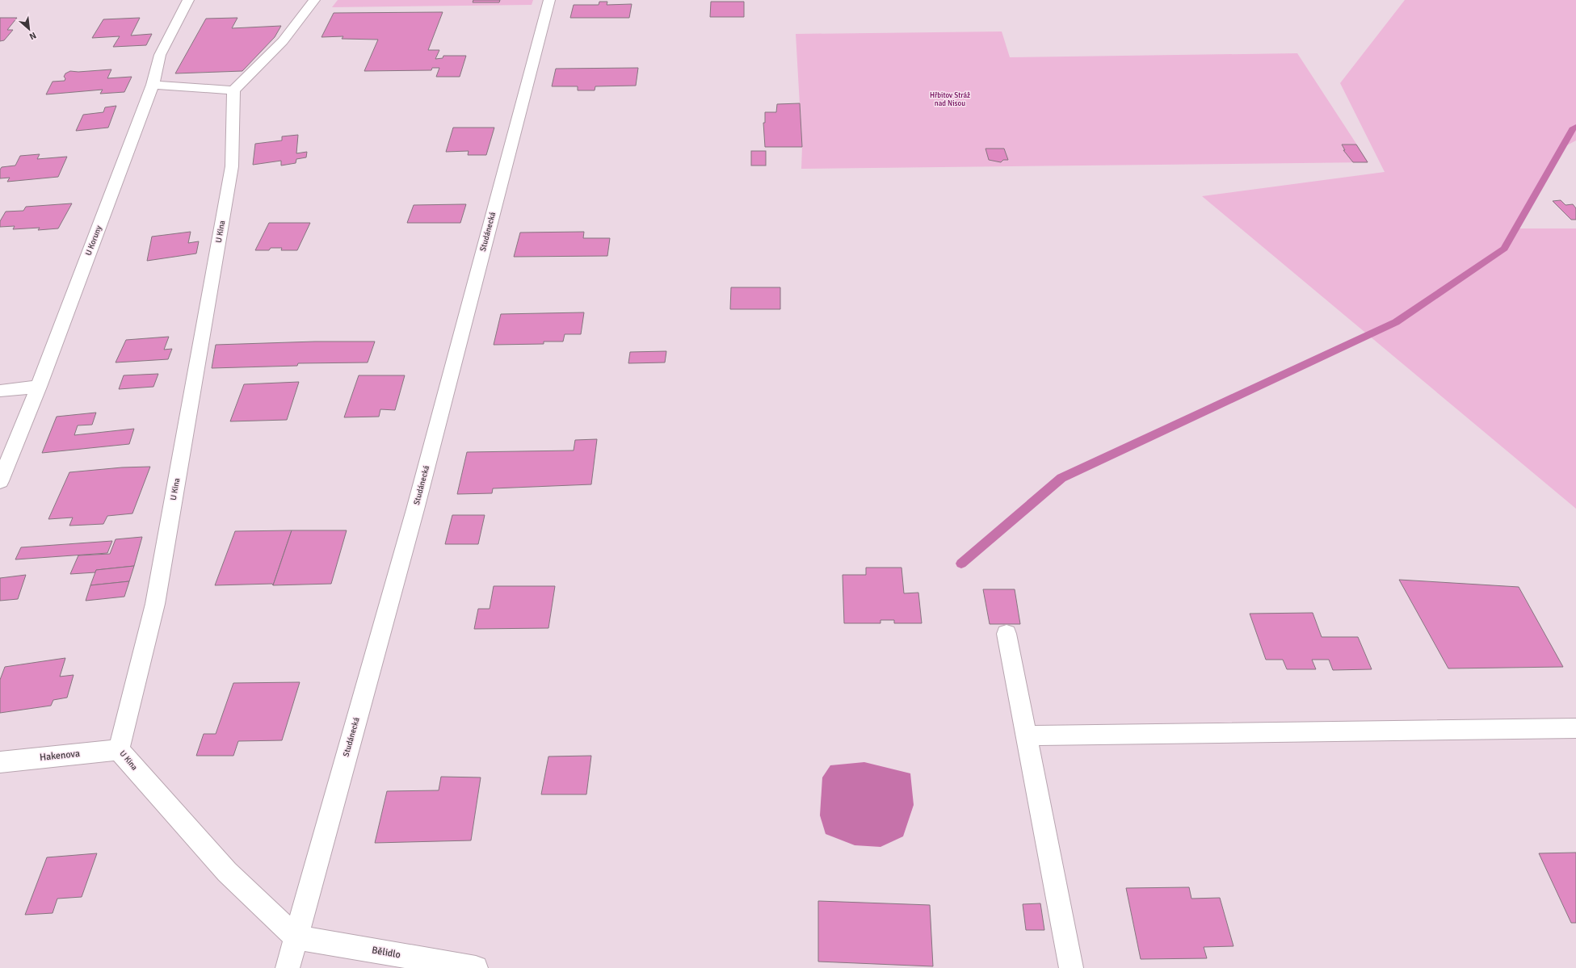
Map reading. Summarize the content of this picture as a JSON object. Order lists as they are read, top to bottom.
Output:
{
  "streets": {
    "street": [
      "U Kina",
      "Studánecká",
      "U Koruny",
      "Hakenova",
      "Bělidlo"
    ]
  },
  "crossings": [
    ["U Kina", "Studánecká"],
    ["U Kina", "Hakenova"],
    ["U Kina", "Bělidlo"],
    ["Studánecká", "Bělidlo"]
  ],
  "parks": ["Hřbitov Stráž nad Nisou"],
  "north": "bottom right"
}
